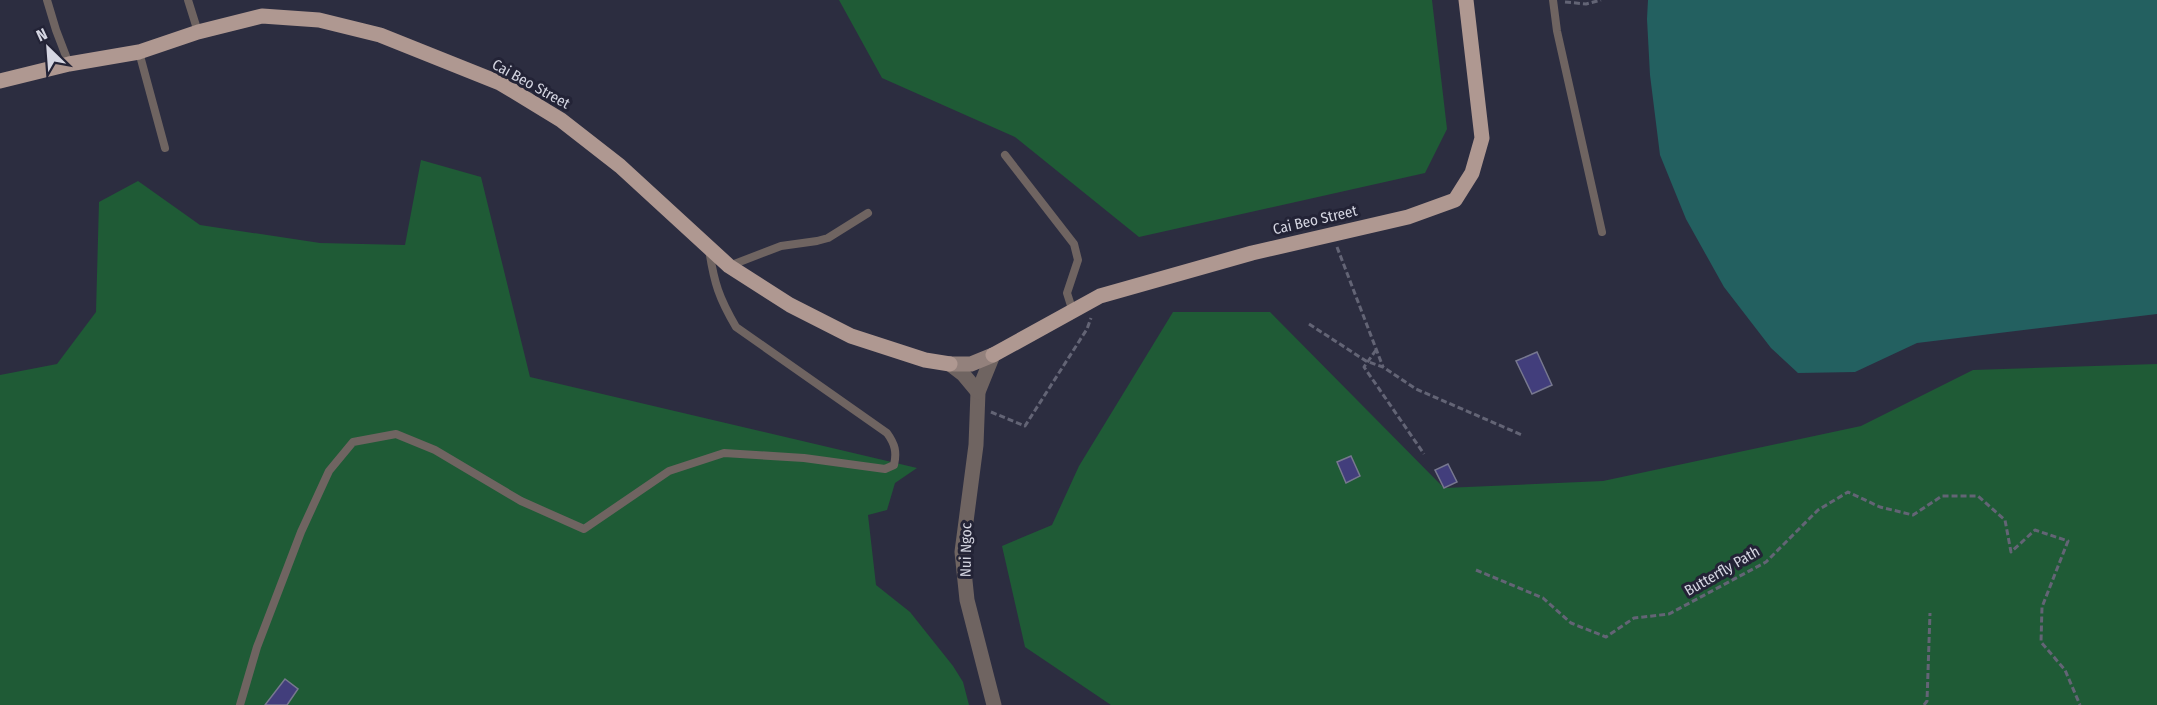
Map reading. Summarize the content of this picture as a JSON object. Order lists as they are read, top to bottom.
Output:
{
  "streets": {
    "main road": ["Cai Beo Street"],
    "street": ["Nui Ngoc"],
    "path": ["Butterfly Path"]
  },
  "north": "top left"
}
